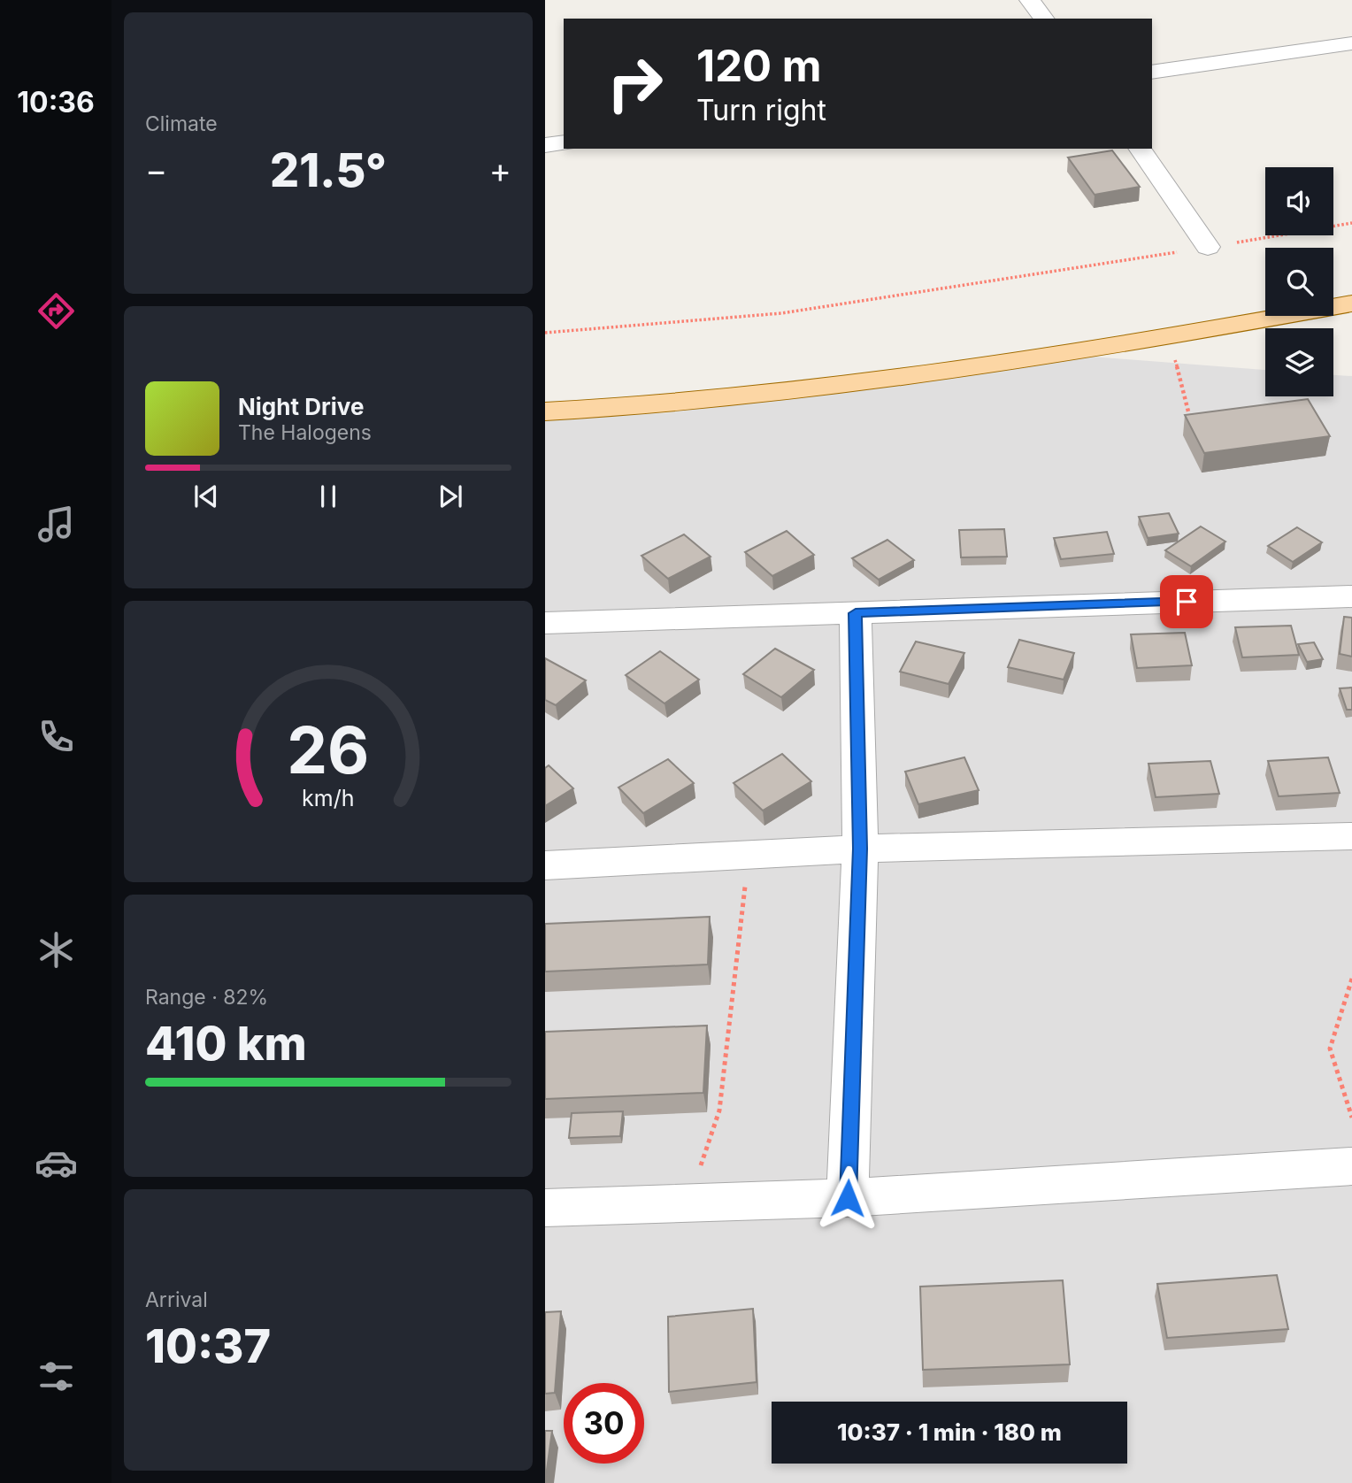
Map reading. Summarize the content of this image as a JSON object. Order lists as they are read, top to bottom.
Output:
{
  "page": {
    "tabs": "10:36",
    "tile": [
      "Climate",
      ["Range · 82%", "410 km"],
      ["Arrival", "10:37"]
    ],
    "turn": ["120 m", "Turn right"],
    "heat": ["−", "21.5°", "+"],
    "song": ["Night Drive", "The Halogens"],
    "limit": "30",
    "trip": "10:37 · 1 min · 180 m",
    "gauge": ["26", "km/h"]
  }
}
